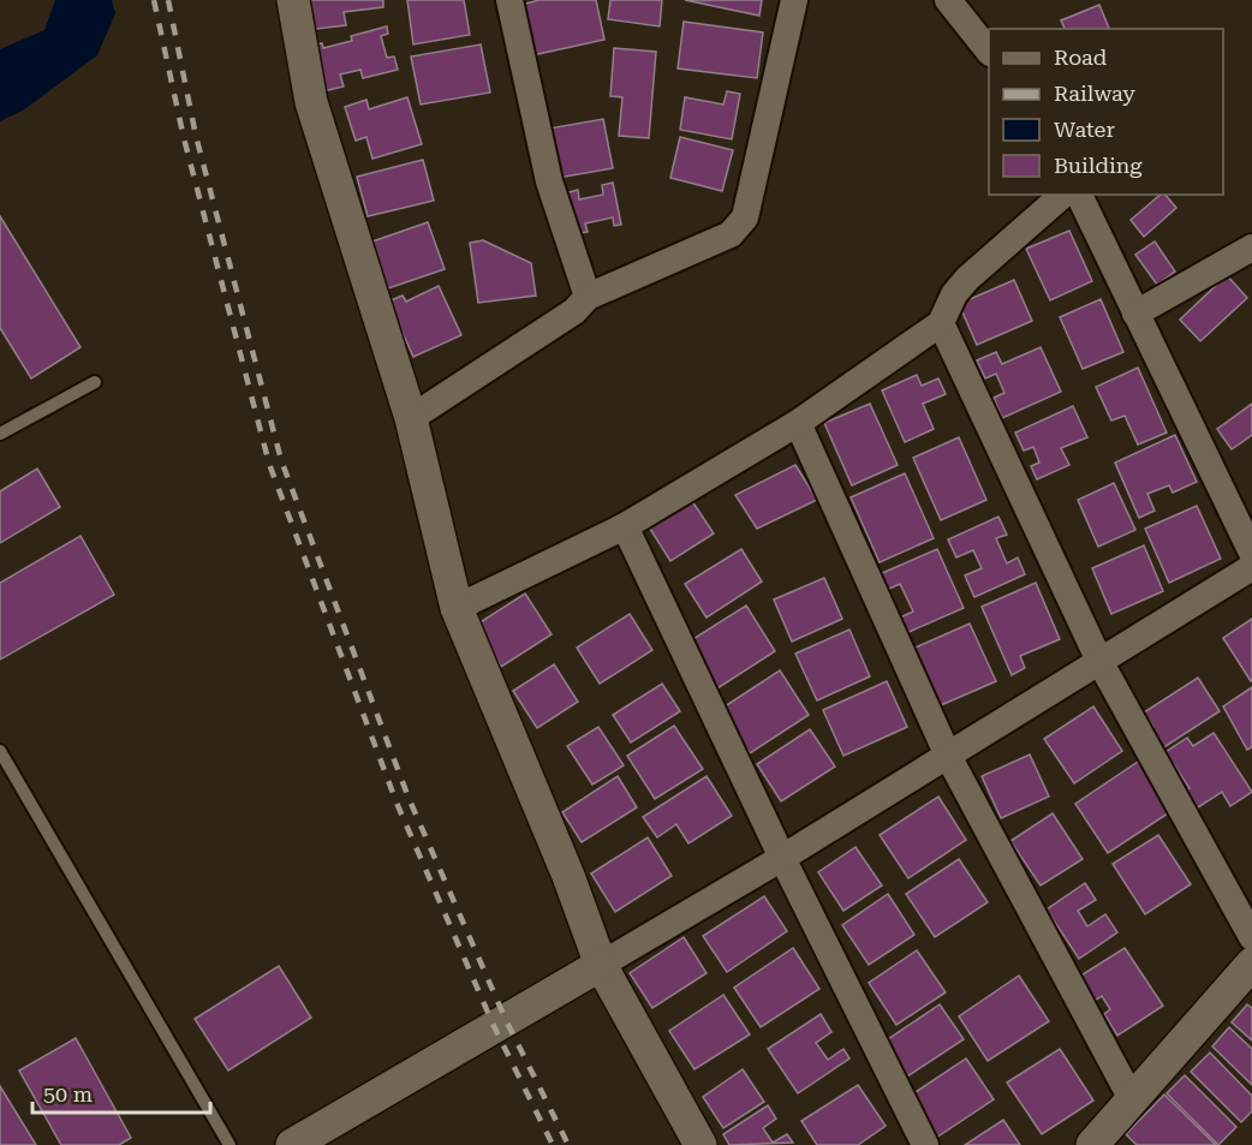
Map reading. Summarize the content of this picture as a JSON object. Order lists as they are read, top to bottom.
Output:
{
  "legend": [
    "Road",
    "Railway",
    "Water",
    "Building"
  ],
  "scale_bar": "50 m"
}
